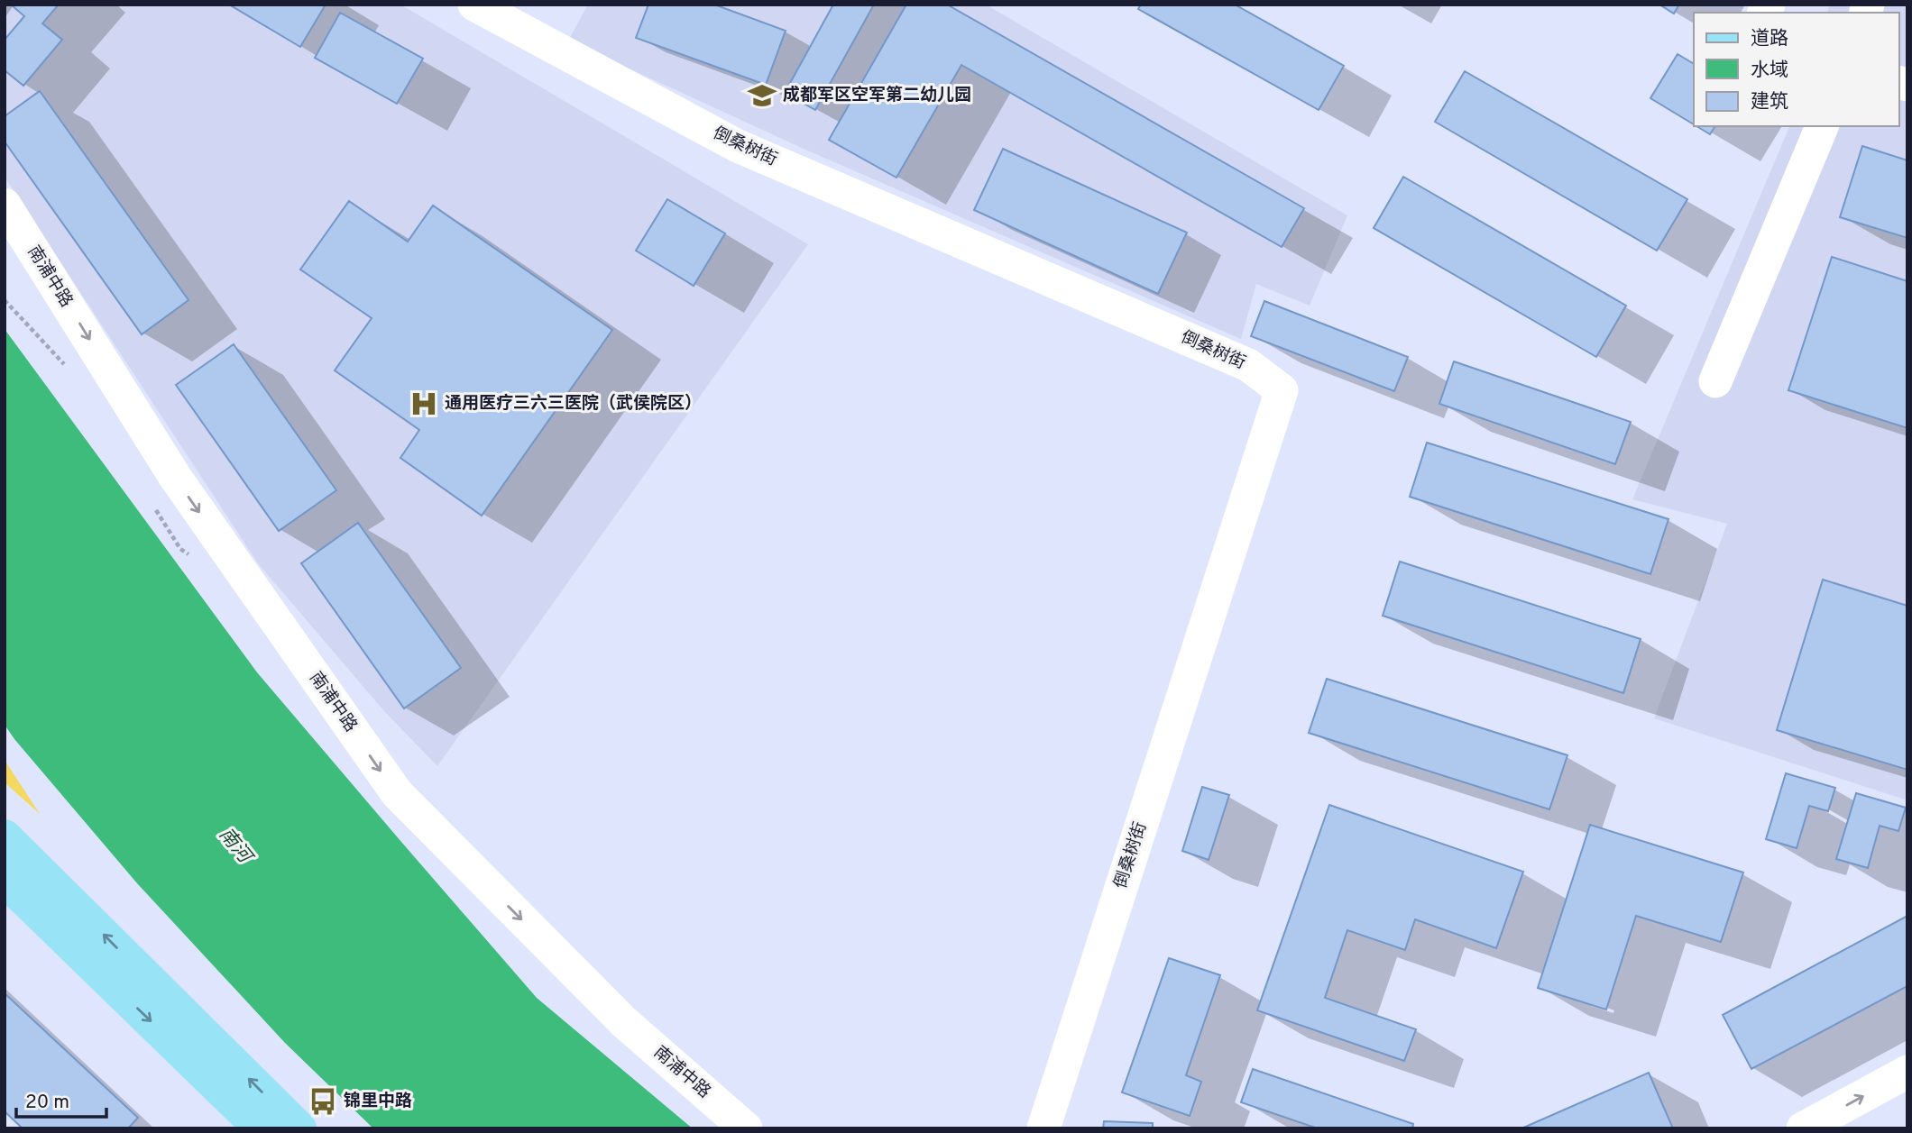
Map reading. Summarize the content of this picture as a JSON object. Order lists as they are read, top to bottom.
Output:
{
  "streets": {
    "street": ["倒桑树街", "南浦中路"]
  },
  "one_way": ["南浦中路"],
  "water": ["南河"],
  "places": {
    "school or university": ["成都军区空军第二幼儿园"],
    "hospital": ["通用医疗三六三医院（武侯院区）"],
    "bus stop": ["锦里中路"]
  },
  "legend": ["道路", "水域", "建筑"],
  "scale_bar": "20 m"
}
